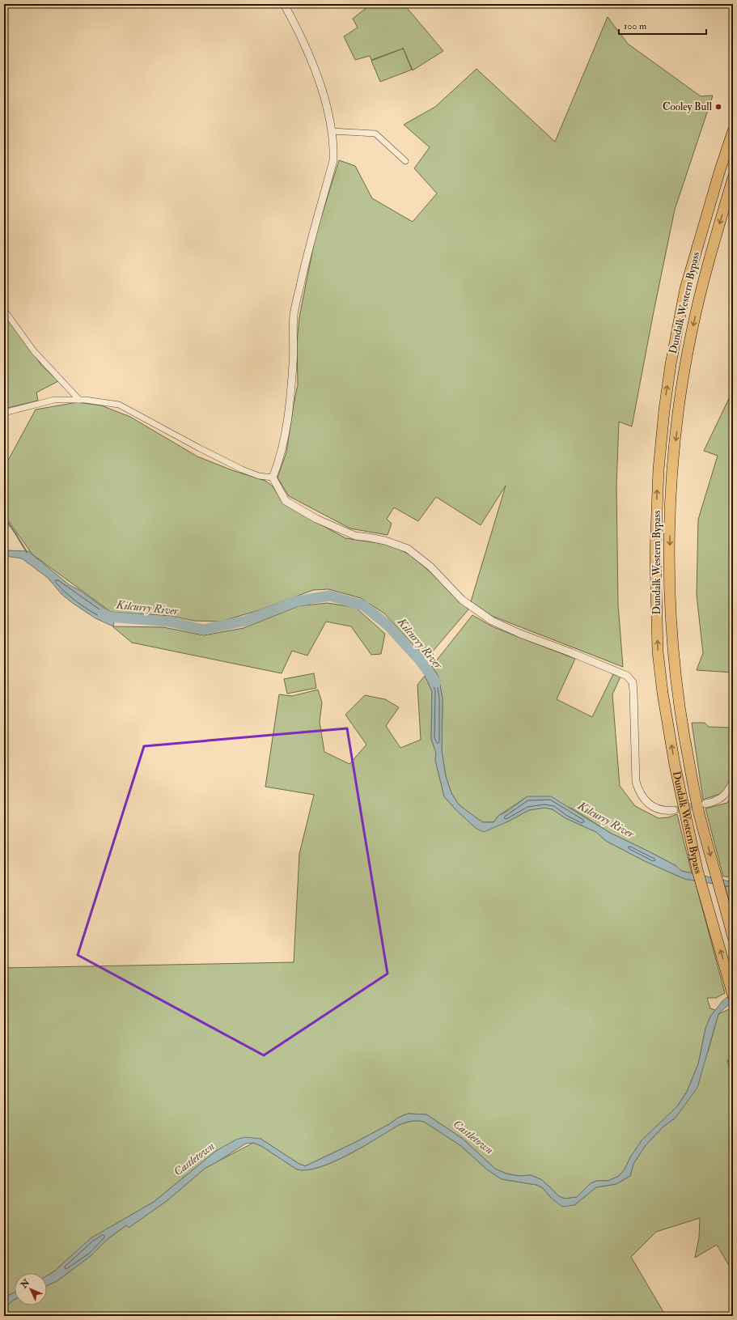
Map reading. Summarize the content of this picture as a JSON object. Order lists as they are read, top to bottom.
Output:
{
  "streets": {
    "highway": ["Dundalk Western Bypass"]
  },
  "water": ["Kilcurry River", "Castletown"],
  "places": ["Cooley Bull"],
  "scale_bar": "100 m",
  "north": "top left"
}
